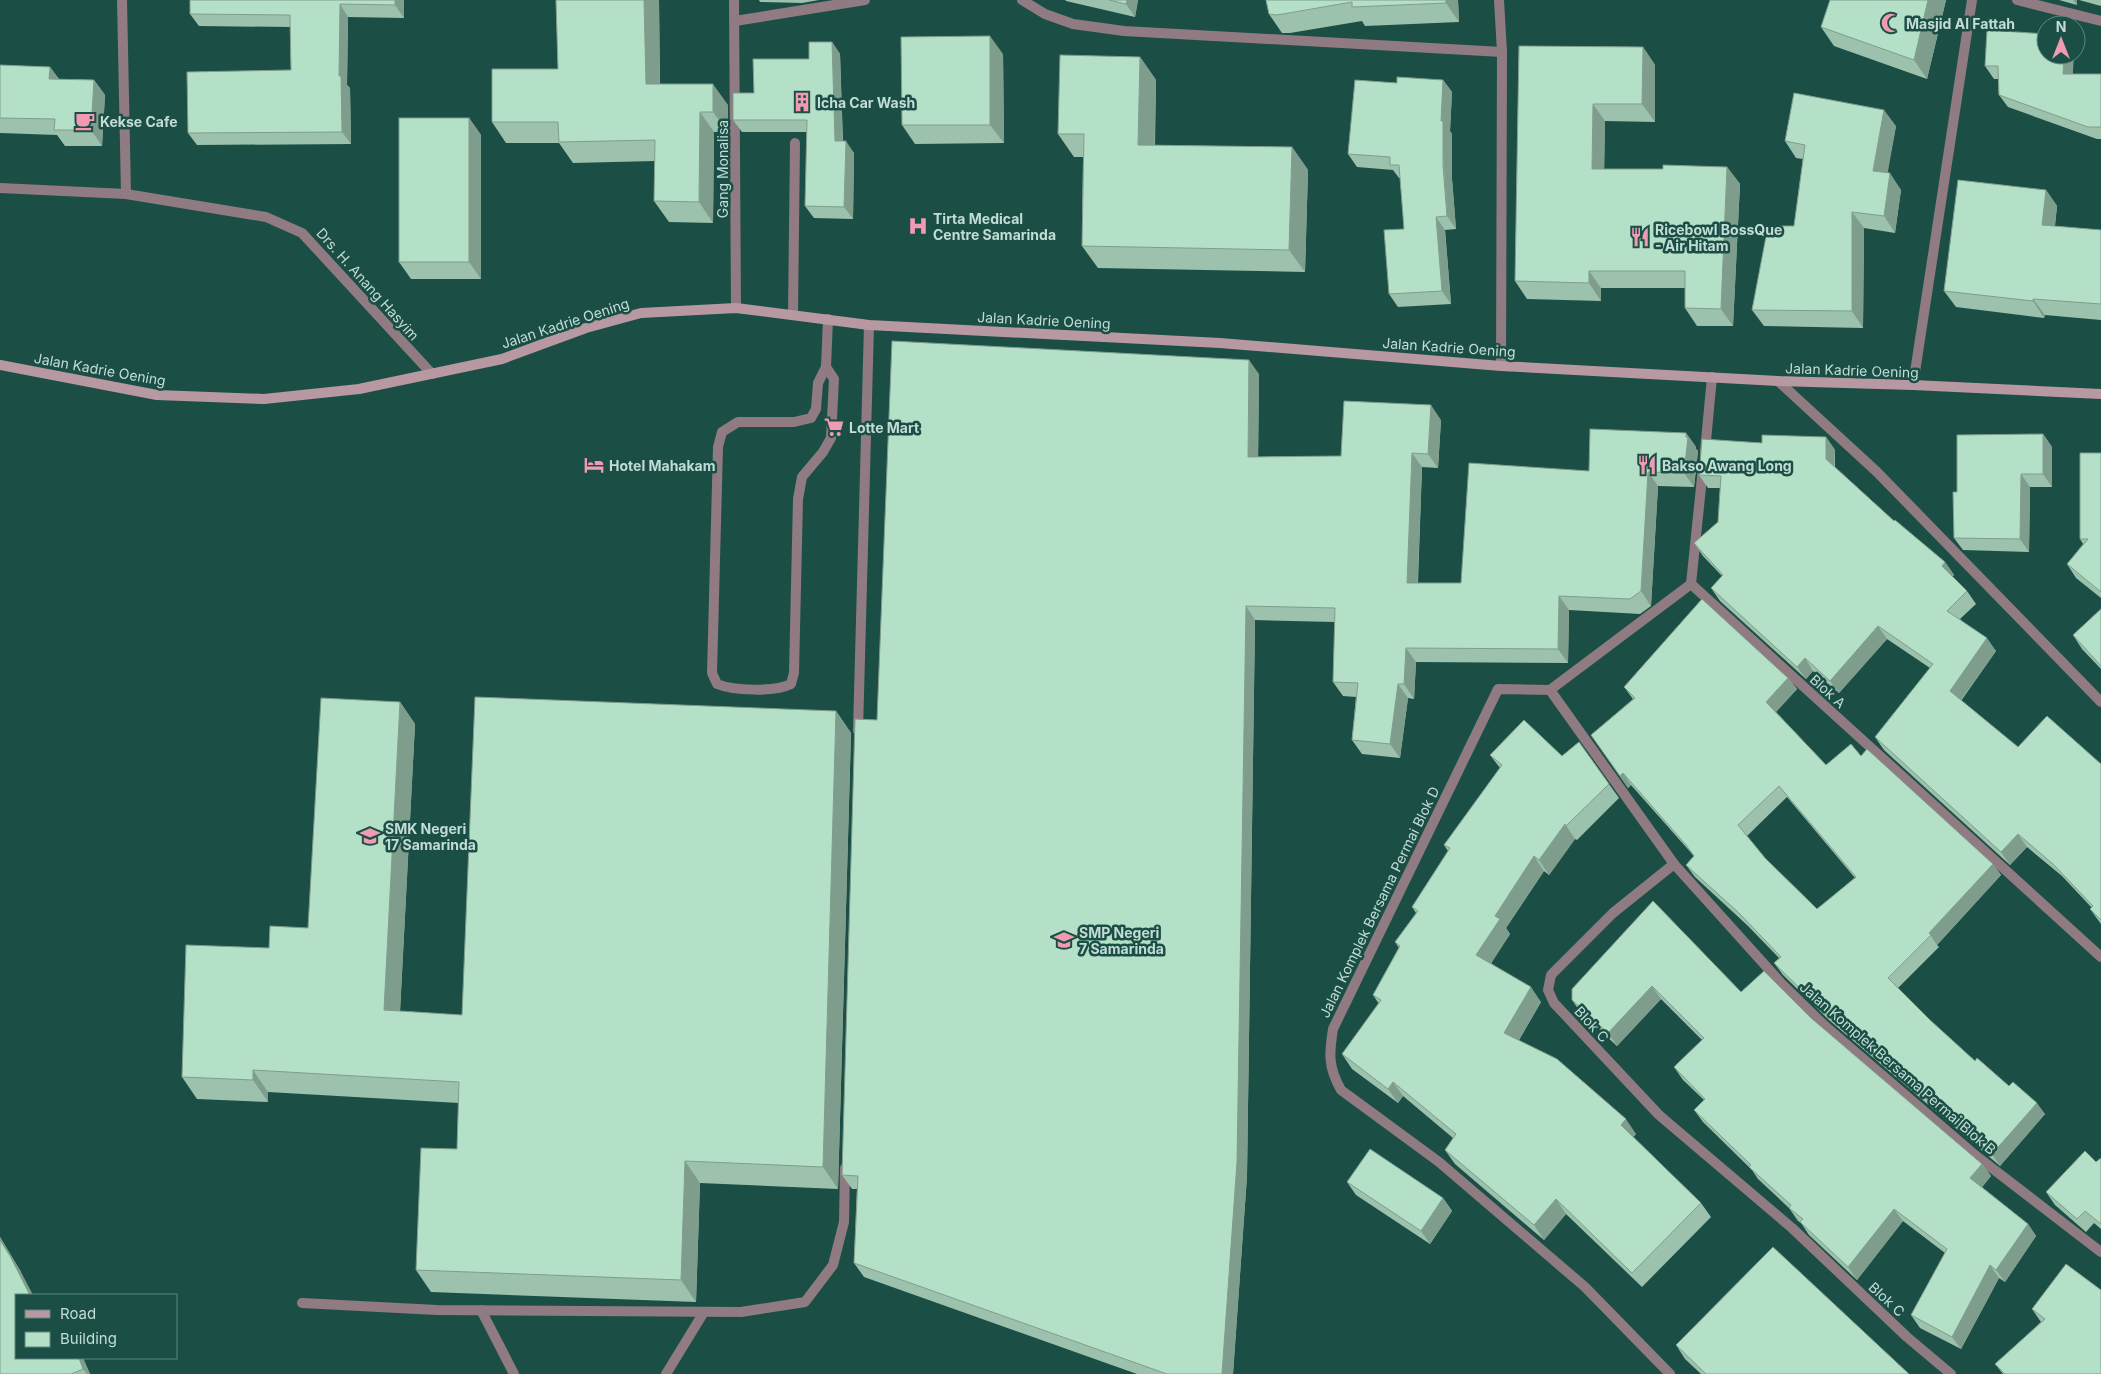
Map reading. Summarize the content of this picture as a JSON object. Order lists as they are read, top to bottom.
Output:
{
  "streets": {
    "main road": ["Jalan Kadrie Oening"],
    "street": [
      "Gang Monalisa",
      "Drs. H. Anang Hasyim",
      "Blok A",
      "Jalan Komplek Bersama Permai Blok D",
      "Blok C",
      "Jalan Komplek Bersama Permai Blok B"
    ]
  },
  "crossings": [
    ["Gang Monalisa", "Jalan Kadrie Oening"],
    ["Drs. H. Anang Hasyim", "Jalan Kadrie Oening"],
    ["Blok C", "Jalan Komplek Bersama Permai Blok B"]
  ],
  "places": {
    "mosque": ["Masjid Al Fattah"],
    "building": ["Icha Car Wash"],
    "cafe": ["Kekse Cafe"],
    "hospital": ["Tirta Medical Centre Samarinda"],
    "restaurant": ["Ricebowl BossQue - Air Hitam", "Bakso Awang Long"],
    "supermarket": ["Lotte Mart"],
    "hotel": ["Hotel Mahakam"],
    "school or university": ["SMK Negeri 17 Samarinda", "SMP Negeri 7 Samarinda"]
  },
  "legend": ["Road", "Building"],
  "north": "top"
}
